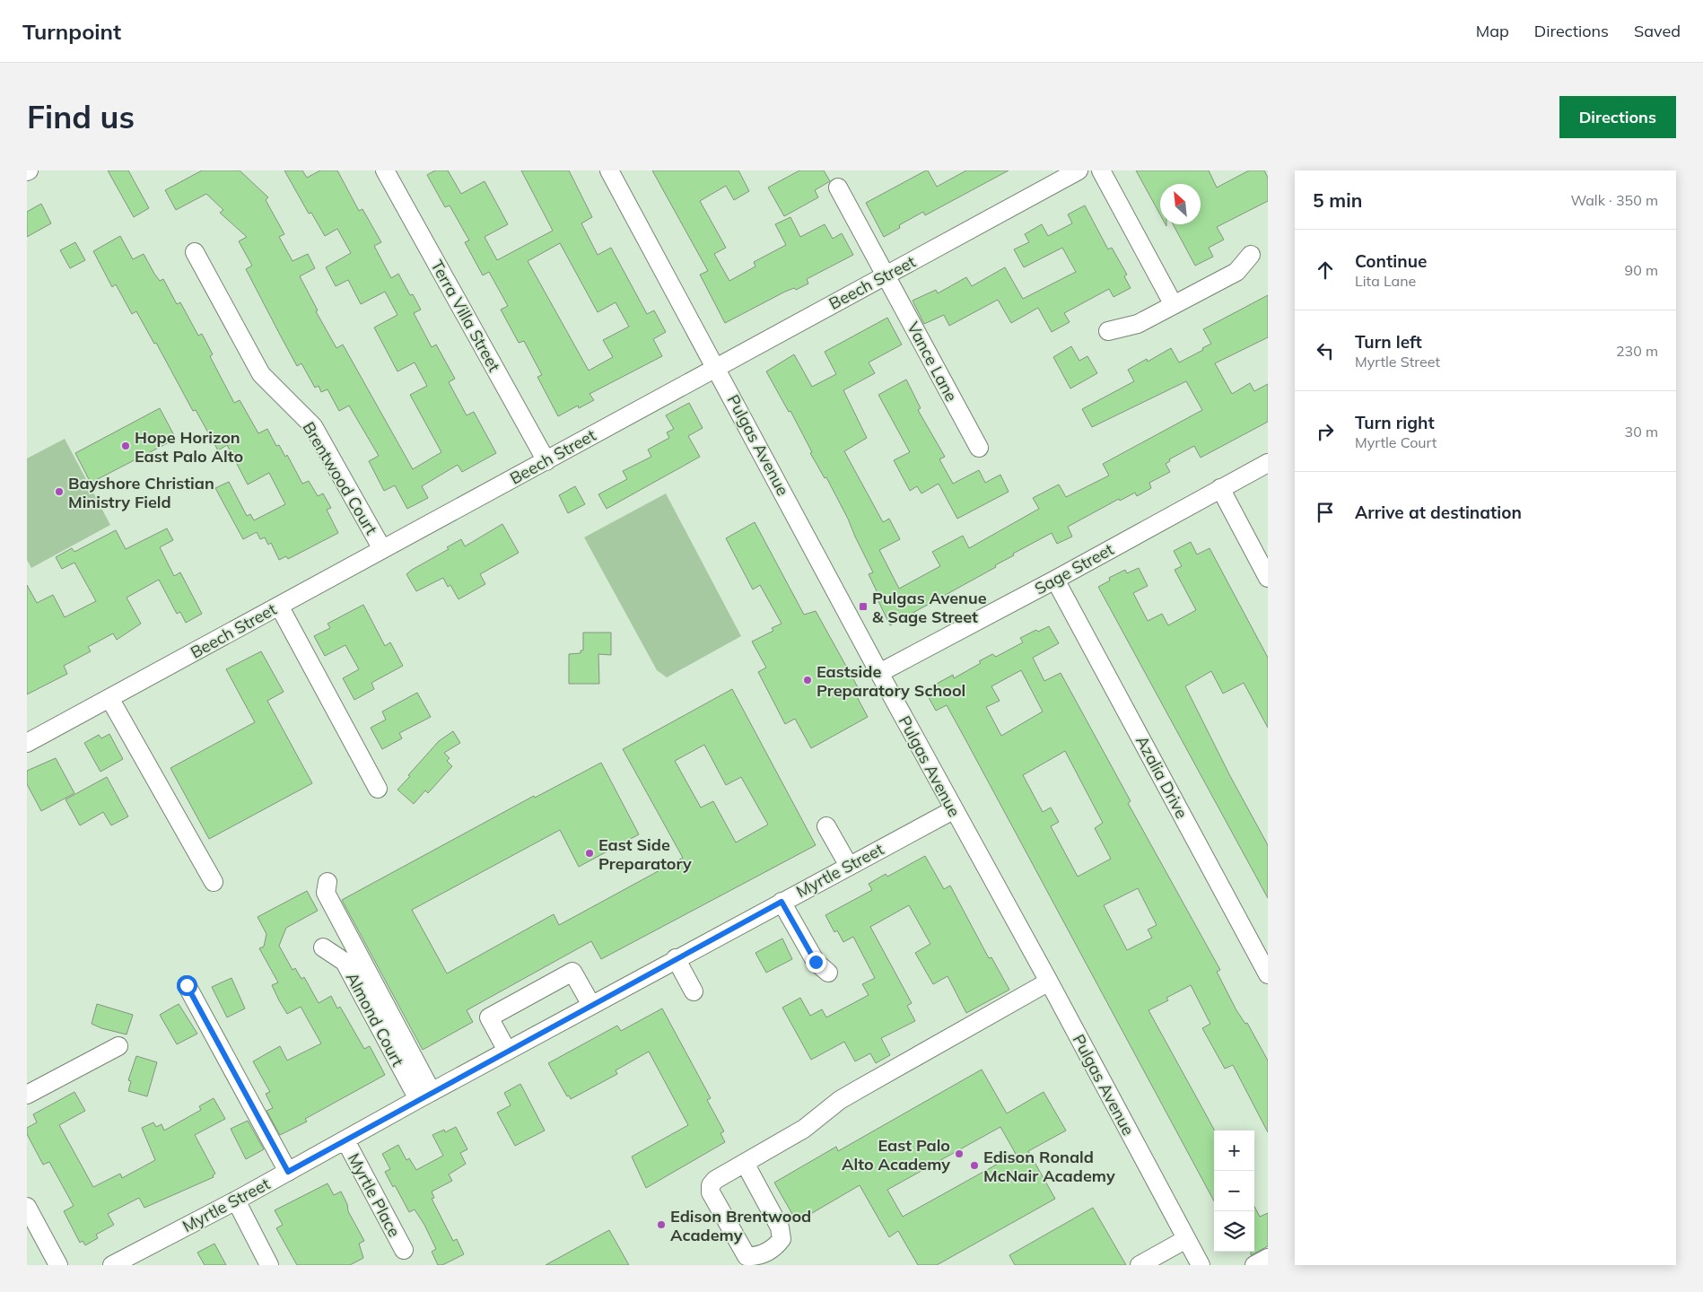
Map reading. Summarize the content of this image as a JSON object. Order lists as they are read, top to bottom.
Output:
{
  "streets": {
    "street": [
      "Beech Street",
      "Terra Villa Street",
      "Vance Lane",
      "Pulgas Avenue",
      "Brentwood Court",
      "Sage Street",
      "Azalia Drive",
      "Myrtle Street",
      "Almond Court",
      "Myrtle Place"
    ]
  },
  "crossings": [
    ["Beech Street", "Terra Villa Street"],
    ["Beech Street", "Vance Lane"],
    ["Beech Street", "Pulgas Avenue"],
    ["Beech Street", "Brentwood Court"],
    ["Pulgas Avenue", "Sage Street"],
    ["Pulgas Avenue", "Myrtle Street"],
    ["Sage Street", "Azalia Drive"],
    ["Myrtle Street", "Almond Court"],
    ["Myrtle Street", "Myrtle Place"]
  ],
  "places": {
    "other": [
      "Hope Horizon East Palo Alto",
      "Bayshore Christian Ministry Field",
      "Eastside Preparatory School",
      "East Side Preparatory",
      "East Palo Alto Academy",
      "Edison Ronald McNair Academy",
      "Edison Brentwood Academy"
    ],
    "transit": ["Pulgas Avenue & Sage Street"]
  },
  "north": "top left",
  "page": {
    "header": "Turnpoint",
    "nav": ["Map", "Directions", "Saved"],
    "buttons": "Directions",
    "title": "Find us",
    "heading": ["5 min", "Walk · 350 m"],
    "list": [
      ["Continue", "Lita Lane", "90 m"],
      ["Turn left", "Myrtle Street", "230 m"],
      ["Turn right", "Myrtle Court", "30 m"],
      "Arrive at destination"
    ],
    "map_buttons": ["+", "−"]
  }
}
